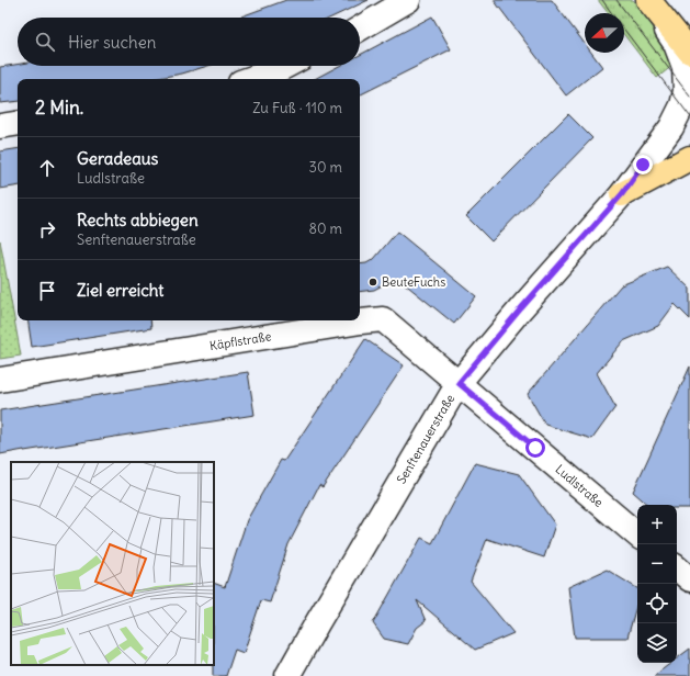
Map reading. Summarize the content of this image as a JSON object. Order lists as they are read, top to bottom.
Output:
{
  "streets": {
    "street": ["Käpflstraße", "Senftenauerstraße", "Ludlstraße"]
  },
  "crossings": [
    ["Käpflstraße", "Senftenauerstraße"],
    ["Käpflstraße", "Ludlstraße"],
    ["Senftenauerstraße", "Ludlstraße"]
  ],
  "places": ["BeuteFuchs"],
  "north": "left",
  "page": {
    "search": "Hier suchen",
    "heading": ["2 Min.", "Zu Fuß · 110 m"],
    "list": [
      ["Geradeaus", "Ludlstraße", "30 m"],
      ["Rechts abbiegen", "Senftenauerstraße", "80 m"],
      "Ziel erreicht"
    ],
    "map_buttons": ["+", "−"]
  }
}
